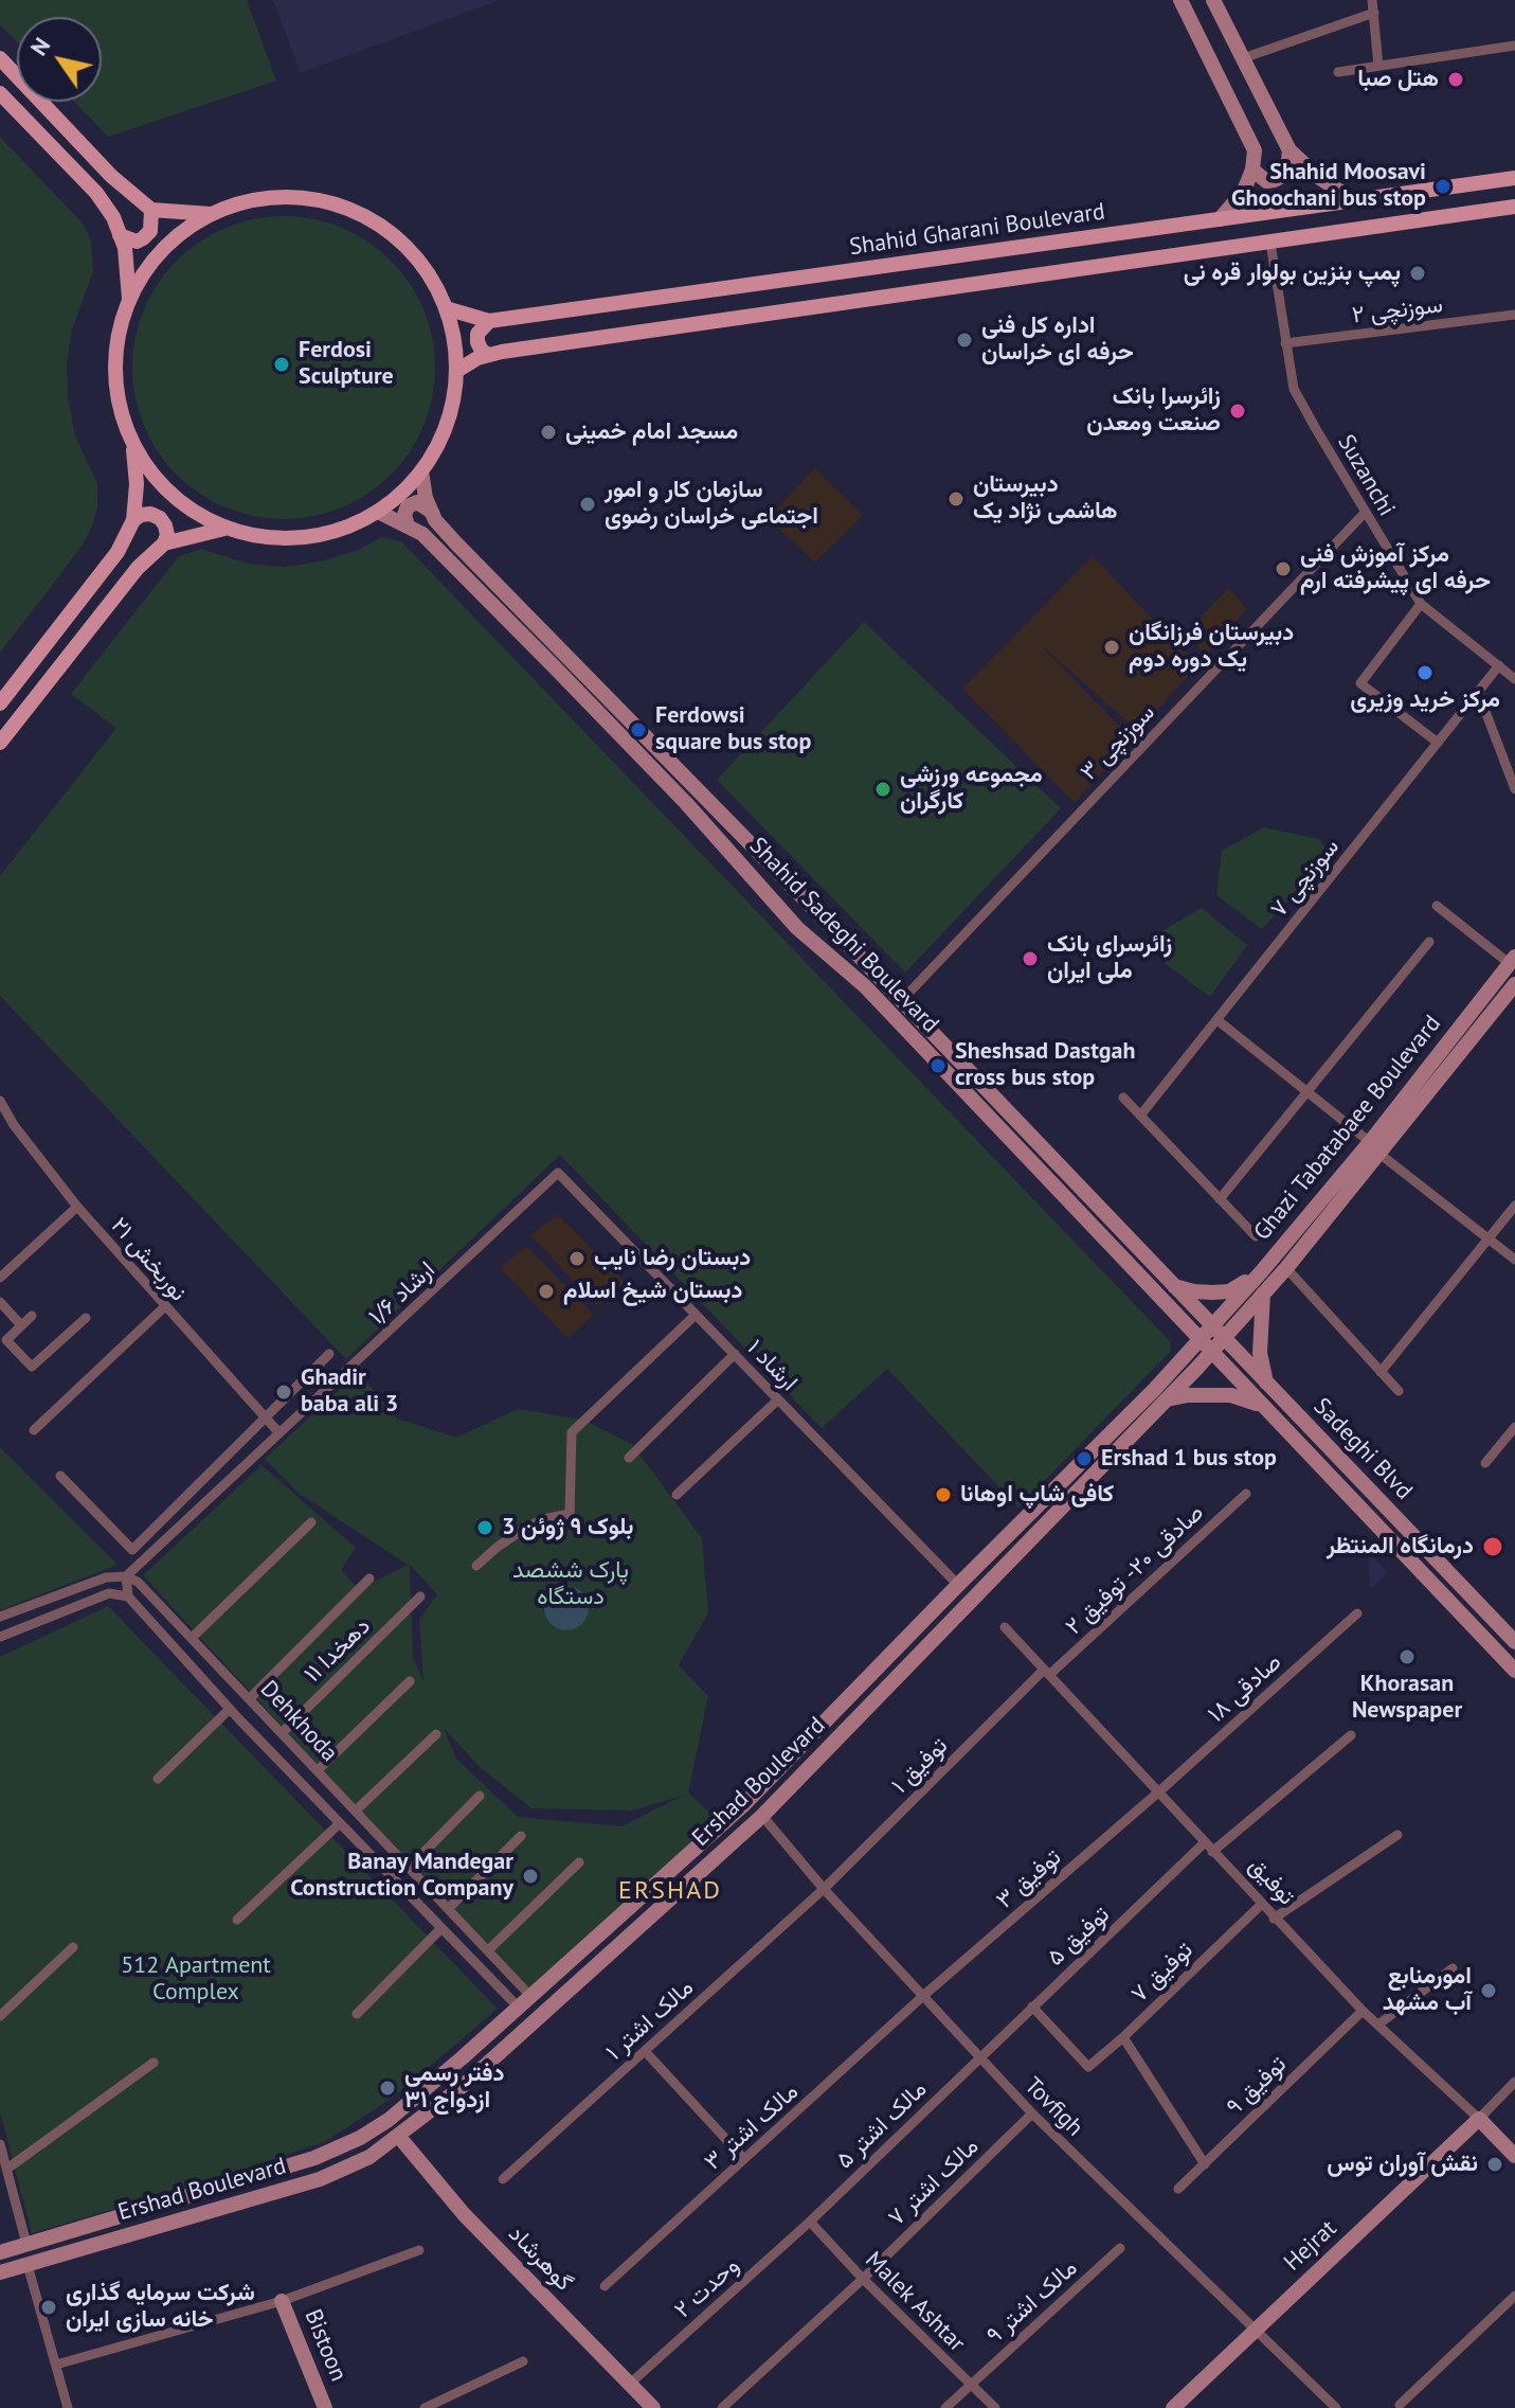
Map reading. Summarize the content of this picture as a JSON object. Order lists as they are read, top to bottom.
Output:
{
  "streets": {
    "main road": [
      "Shahid Gharani Boulevard",
      "Shahid Sadeghi Boulevard",
      "Ghazi Tabatabaee Boulevard",
      "Sadeghi Blvd",
      "Ershad Boulevard",
      "توفیق",
      "Hejrat",
      "گوهرشاد",
      "Bistoon"
    ],
    "street": [
      "سوزنچی ۲",
      "Suzanchi",
      "سوزنچی ۳",
      "سوزنچی ۷",
      "نوربخش ۲۱",
      "ارشاد ۱/۶",
      "ارشاد ۱",
      "صادقی ۲۰- توفیق ۲",
      "دهخدا ۱۱",
      "صادقی ۱۸",
      "Dehkhoda",
      "توفیق ۱",
      "توفیق ۳",
      "توفیق ۵",
      "توفیق ۷",
      "مالک اشتر ۱",
      "توفیق ۹",
      "Tovfigh",
      "مالک اشتر ۵",
      "مالک اشتر ۳",
      "مالک اشتر ۷",
      "وحدت ۲",
      "Malek Ashtar",
      "مالک اشتر ۹"
    ]
  },
  "crossings": [
    ["سوزنچی ۲", "Suzanchi"],
    ["Suzanchi", "سوزنچی ۳"],
    ["Suzanchi", "سوزنچی ۷"],
    ["سوزنچی ۳", "Shahid Sadeghi Boulevard"],
    ["Shahid Sadeghi Boulevard", "Ghazi Tabatabaee Boulevard"],
    ["Shahid Sadeghi Boulevard", "Sadeghi Blvd"],
    ["Shahid Sadeghi Boulevard", "Ershad Boulevard"],
    ["Ghazi Tabatabaee Boulevard", "Sadeghi Blvd"],
    ["Ghazi Tabatabaee Boulevard", "Ershad Boulevard"],
    ["نوربخش ۲۱", "ارشاد ۱/۶"],
    ["ارشاد ۱/۶", "ارشاد ۱"],
    ["ارشاد ۱/۶", "Dehkhoda"],
    ["ارشاد ۱", "Ershad Boulevard"],
    ["صادقی ۲۰- توفیق ۲", "توفیق ۱"],
    ["صادقی ۲۰- توفیق ۲", "توفیق"],
    ["دهخدا ۱۱", "Dehkhoda"],
    ["صادقی ۱۸", "توفیق ۳"],
    ["صادقی ۱۸", "توفیق"],
    ["Dehkhoda", "Ershad Boulevard"],
    ["توفیق ۱", "توفیق"],
    ["توفیق ۱", "مالک اشتر ۱"],
    ["توفیق ۱", "Tovfigh"],
    ["Ershad Boulevard", "Tovfigh"],
    ["Ershad Boulevard", "گوهرشاد"],
    ["توفیق ۳", "توفیق"],
    ["توفیق ۳", "Tovfigh"],
    ["توفیق ۳", "مالک اشتر ۳"],
    ["توفیق", "توفیق ۵"],
    ["توفیق", "توفیق ۷"],
    ["توفیق", "توفیق ۹"],
    ["توفیق", "Hejrat"],
    ["توفیق ۵", "توفیق ۷"],
    ["توفیق ۵", "Tovfigh"],
    ["توفیق ۵", "مالک اشتر ۵"],
    ["مالک اشتر ۱", "Tovfigh"],
    ["Tovfigh", "مالک اشتر ۵"],
    ["Tovfigh", "مالک اشتر ۳"],
    ["Tovfigh", "مالک اشتر ۷"],
    ["Tovfigh", "Hejrat"],
    ["مالک اشتر ۵", "وحدت ۲"],
    ["مالک اشتر ۵", "Malek Ashtar"],
    ["مالک اشتر ۷", "Malek Ashtar"],
    ["گوهرشاد", "وحدت ۲"],
    ["وحدت ۲", "Malek Ashtar"],
    ["Malek Ashtar", "مالک اشتر ۹"]
  ],
  "districts": ["ERSHAD"],
  "parks": ["پارک‌ ششصد دستگاه", "512 Apartment Complex"],
  "places": [
    "هتل صبا",
    "Shahid Moosavi Ghoochani bus stop",
    "پمپ بنزین بولوار قره نی",
    "اداره کل فنی حرفه ای خراسان",
    "Ferdosi Sculpture",
    "زائرسرا بانک صنعت ومعدن",
    "مسجد امام خمینی",
    "دبیرستان هاشمی نژاد یک",
    "سازمان کار و امور اجتماعی خراسان رضوی",
    "مرکز آموزش فنی حرفه ای پیشرفته ارم",
    "دبیرستان فرزانگان یک دوره دوم",
    "مرکز خرید وزیری",
    "Ferdowsi square bus stop",
    "مجموعه ورزشی کارگران",
    "زائرسرای بانک ملی ایران",
    "Sheshsad Dastgah cross bus stop",
    "دبستان رضا نایب",
    "دبستان شیخ اسلام",
    "Ghadir baba ali 3",
    "Ershad 1 bus stop",
    "کافی شاپ اوهانا",
    "بلوک ۹ ژوئن 3",
    "درمانگاه المنتظر",
    "Khorasan Newspaper",
    "Banay Mandegar Construction Company",
    "امورمنابع آب مشهد",
    "دفتر رسمی ازدواج ۳۱",
    "نقش آوران توس",
    "شرکت سرمایه گذاری خانه سازی ایران"
  ],
  "north": "top left"
}
